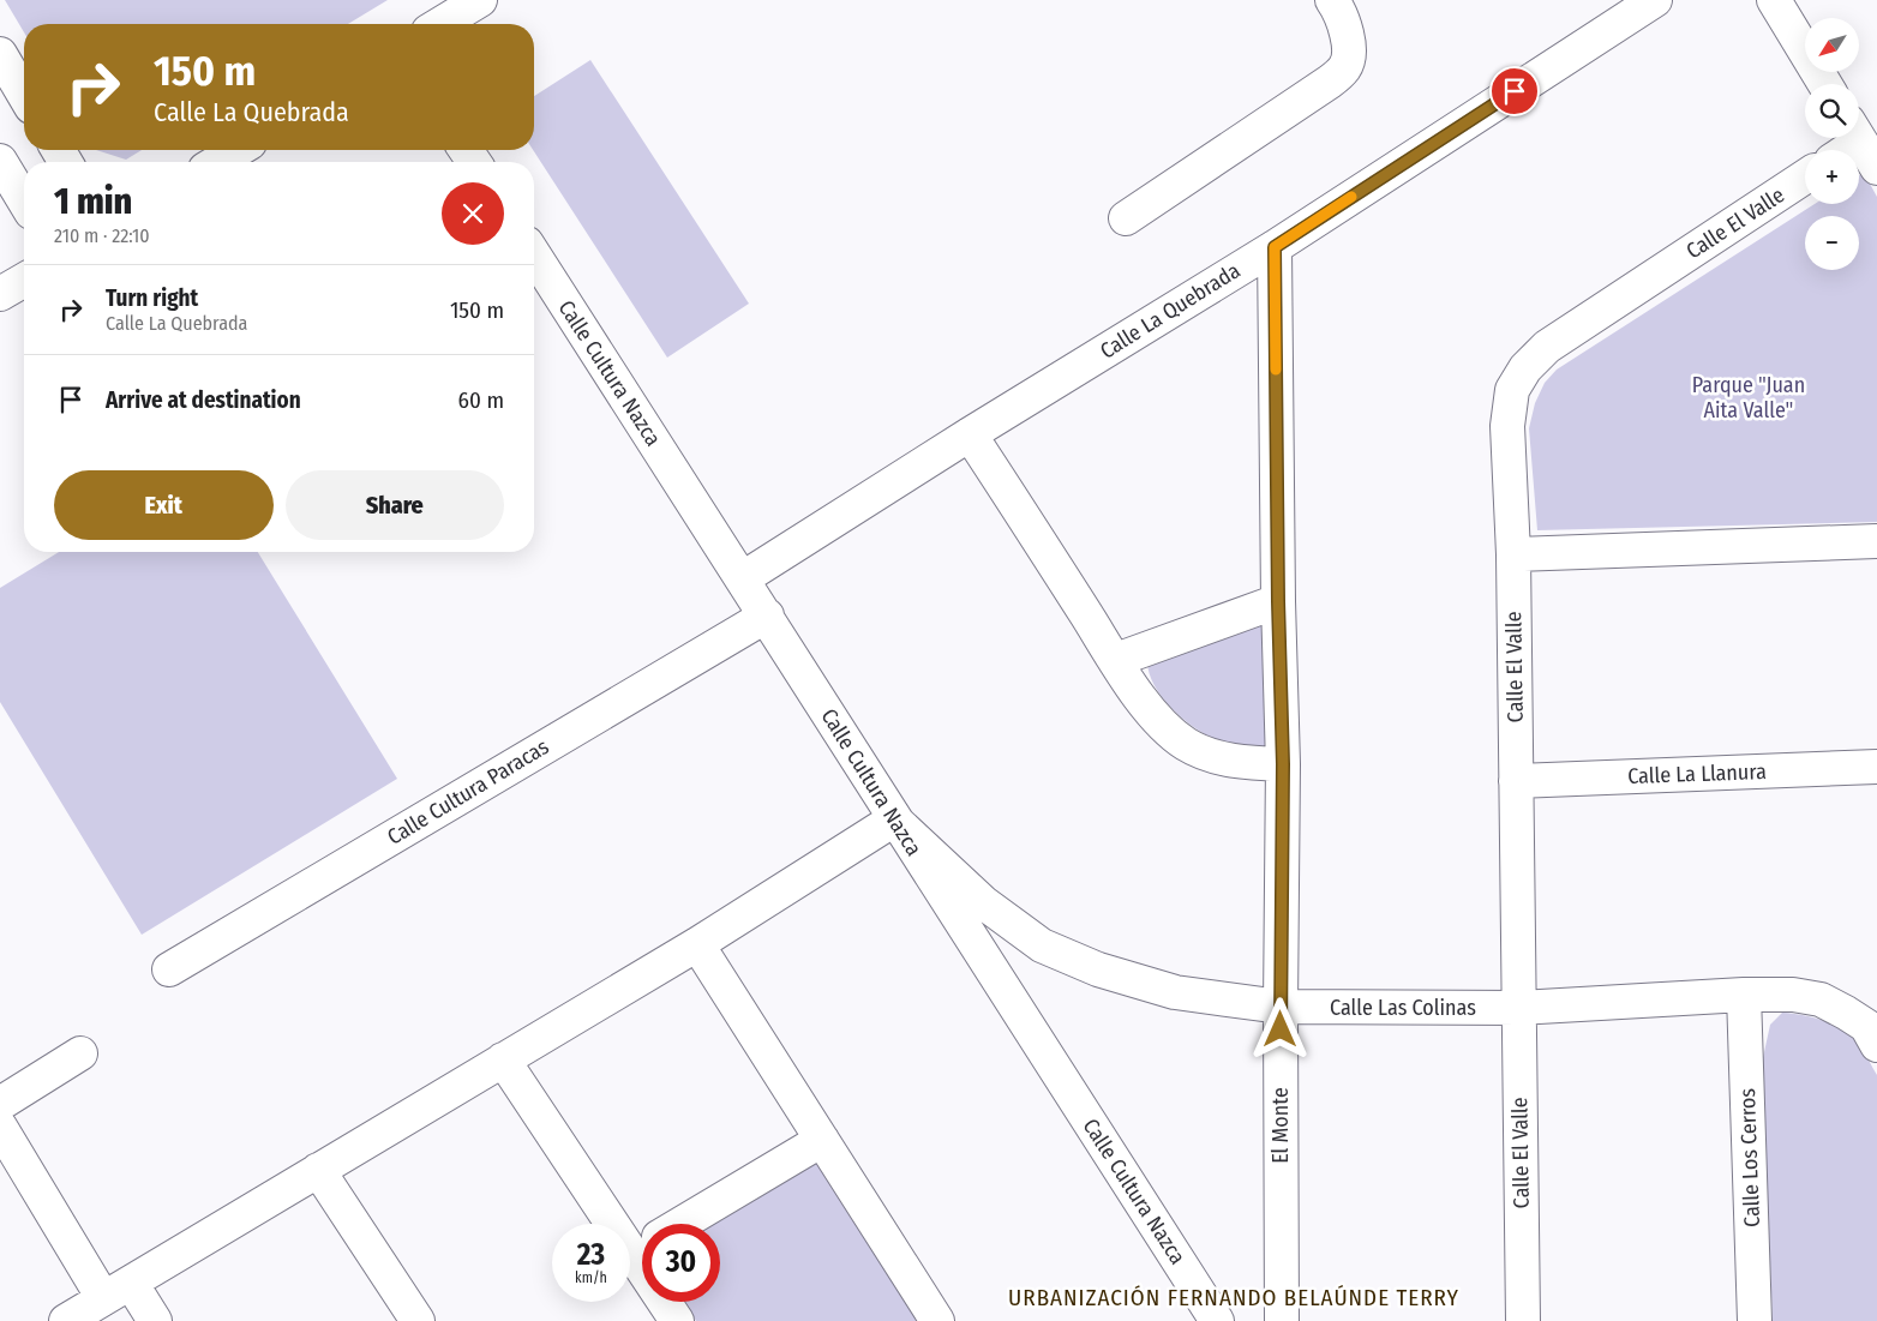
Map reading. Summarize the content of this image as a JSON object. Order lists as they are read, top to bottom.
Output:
{
  "streets": {
    "street": [
      "Calle El Valle",
      "Calle La Quebrada",
      "Calle Cultura Nazca",
      "Calle La Llanura",
      "Calle Cultura Paracas",
      "Calle Las Colinas",
      "El Monte",
      "Calle Los Cerros"
    ]
  },
  "crossings": [
    ["Calle El Valle", "Calle La Llanura"],
    ["Calle El Valle", "Calle Las Colinas"],
    ["Calle La Quebrada", "Calle Cultura Nazca"],
    ["Calle La Quebrada", "El Monte"],
    ["Calle Cultura Nazca", "Calle Cultura Paracas"],
    ["Calle Cultura Nazca", "Calle Las Colinas"],
    ["Calle Las Colinas", "El Monte"],
    ["Calle Las Colinas", "Calle Los Cerros"]
  ],
  "districts": ["URBANIZACIÓN FERNANDO BELAÚNDE TERRY"],
  "parks": ["Parque \"Juan Aita Valle\""],
  "north": "bottom left",
  "page": {
    "map_buttons": ["+", "−"],
    "turn": ["150 m", "Calle La Quebrada"],
    "heading": ["1 min", "210 m · 22:10"],
    "list": [
      {
        "name": "Turn right",
        "note": "Calle La Quebrada",
        "value": "150 m"
      },
      {
        "name": "Arrive at destination",
        "value": "60 m"
      }
    ],
    "buttons": ["Exit", "Share"],
    "speed": "23 km/h",
    "limit": "30"
  }
}
